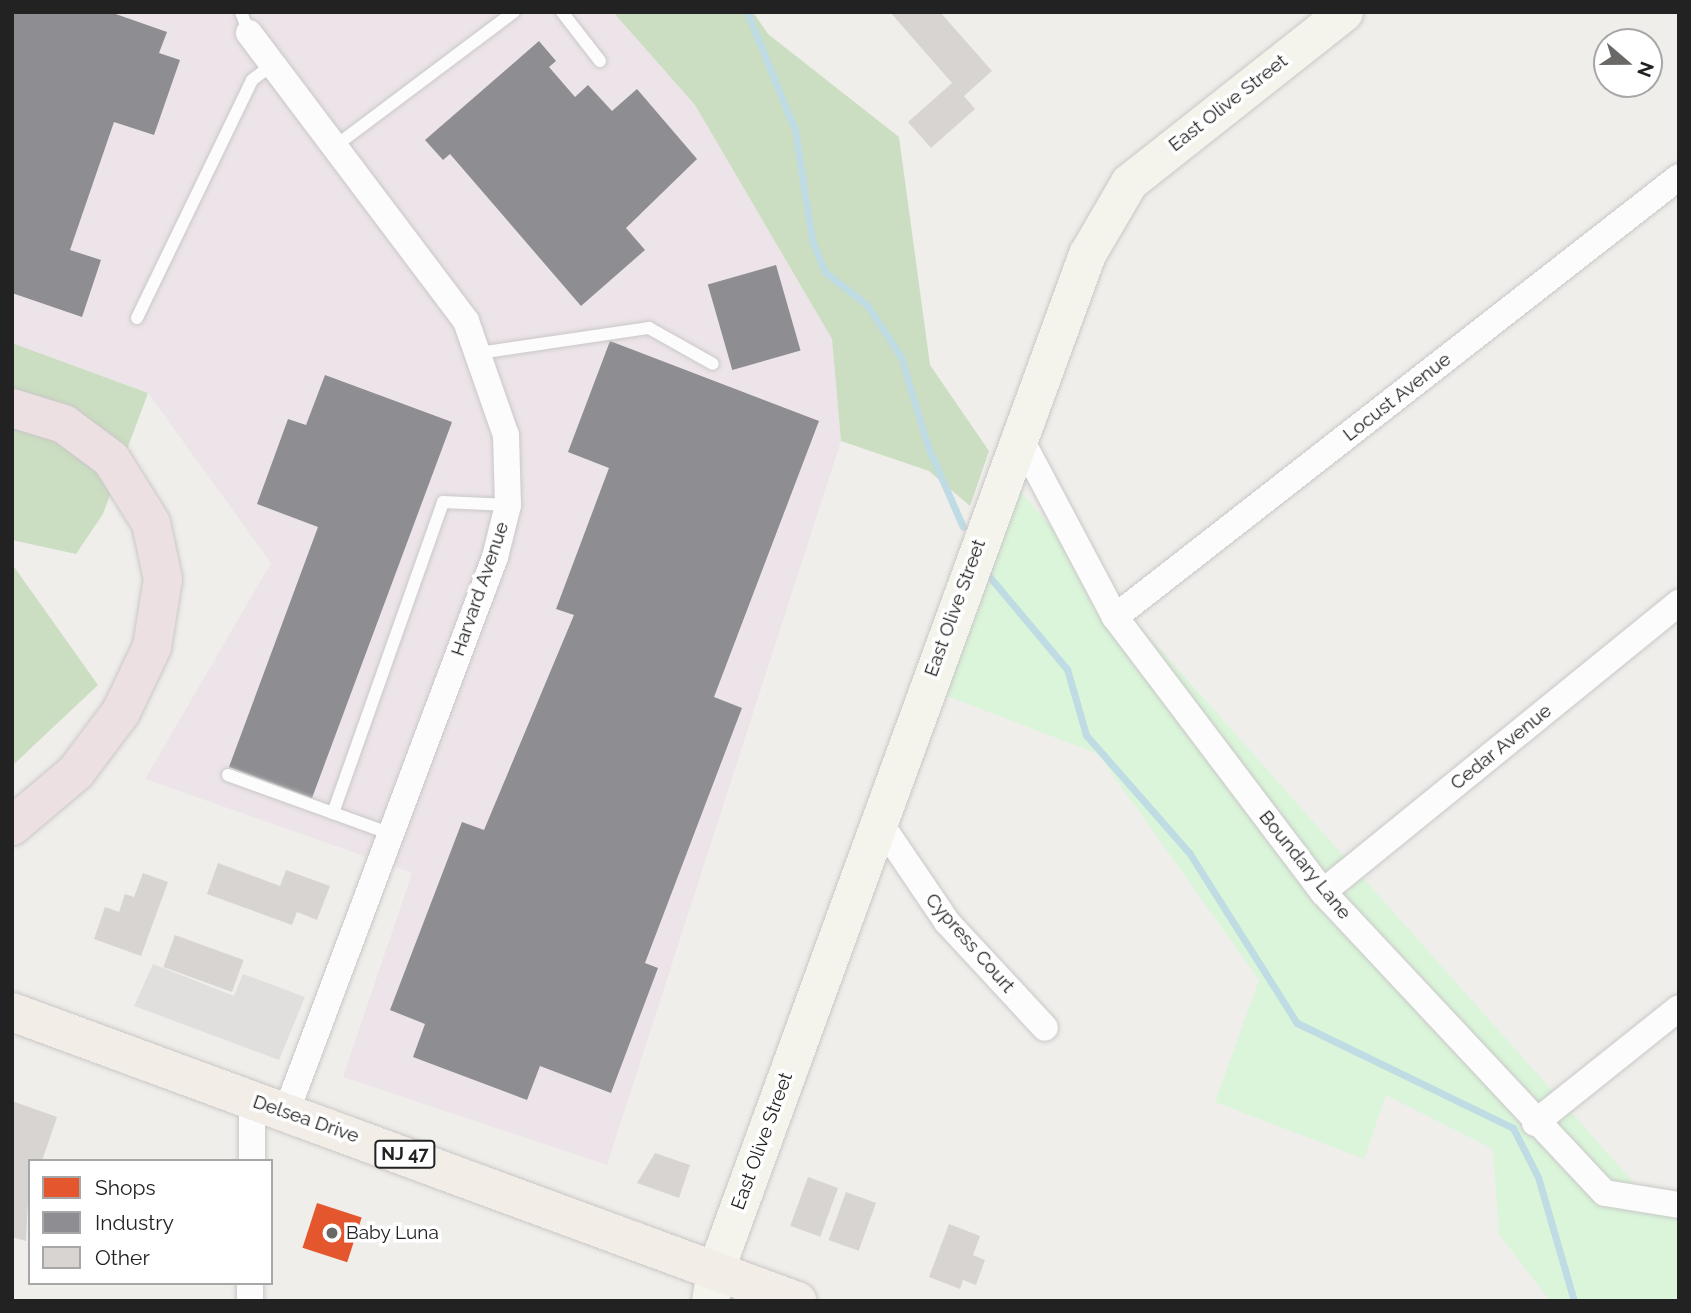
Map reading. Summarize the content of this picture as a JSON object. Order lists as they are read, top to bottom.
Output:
{
  "streets": {
    "main road": ["Delsea Drive", "NJ 47"],
    "street": [
      "East Olive Street",
      "Locust Avenue",
      "Harvard Avenue",
      "Cedar Avenue",
      "Boundary Lane",
      "Cypress Court"
    ]
  },
  "crossings": [
    ["East Olive Street", "Boundary Lane"],
    ["East Olive Street", "Cypress Court"],
    ["East Olive Street", "Delsea Drive"],
    ["Locust Avenue", "Boundary Lane"],
    ["Harvard Avenue", "Delsea Drive"],
    ["Cedar Avenue", "Boundary Lane"]
  ],
  "places": ["Baby Luna"],
  "legend": ["Shops", "Industry", "Other"],
  "north": "right"
}
